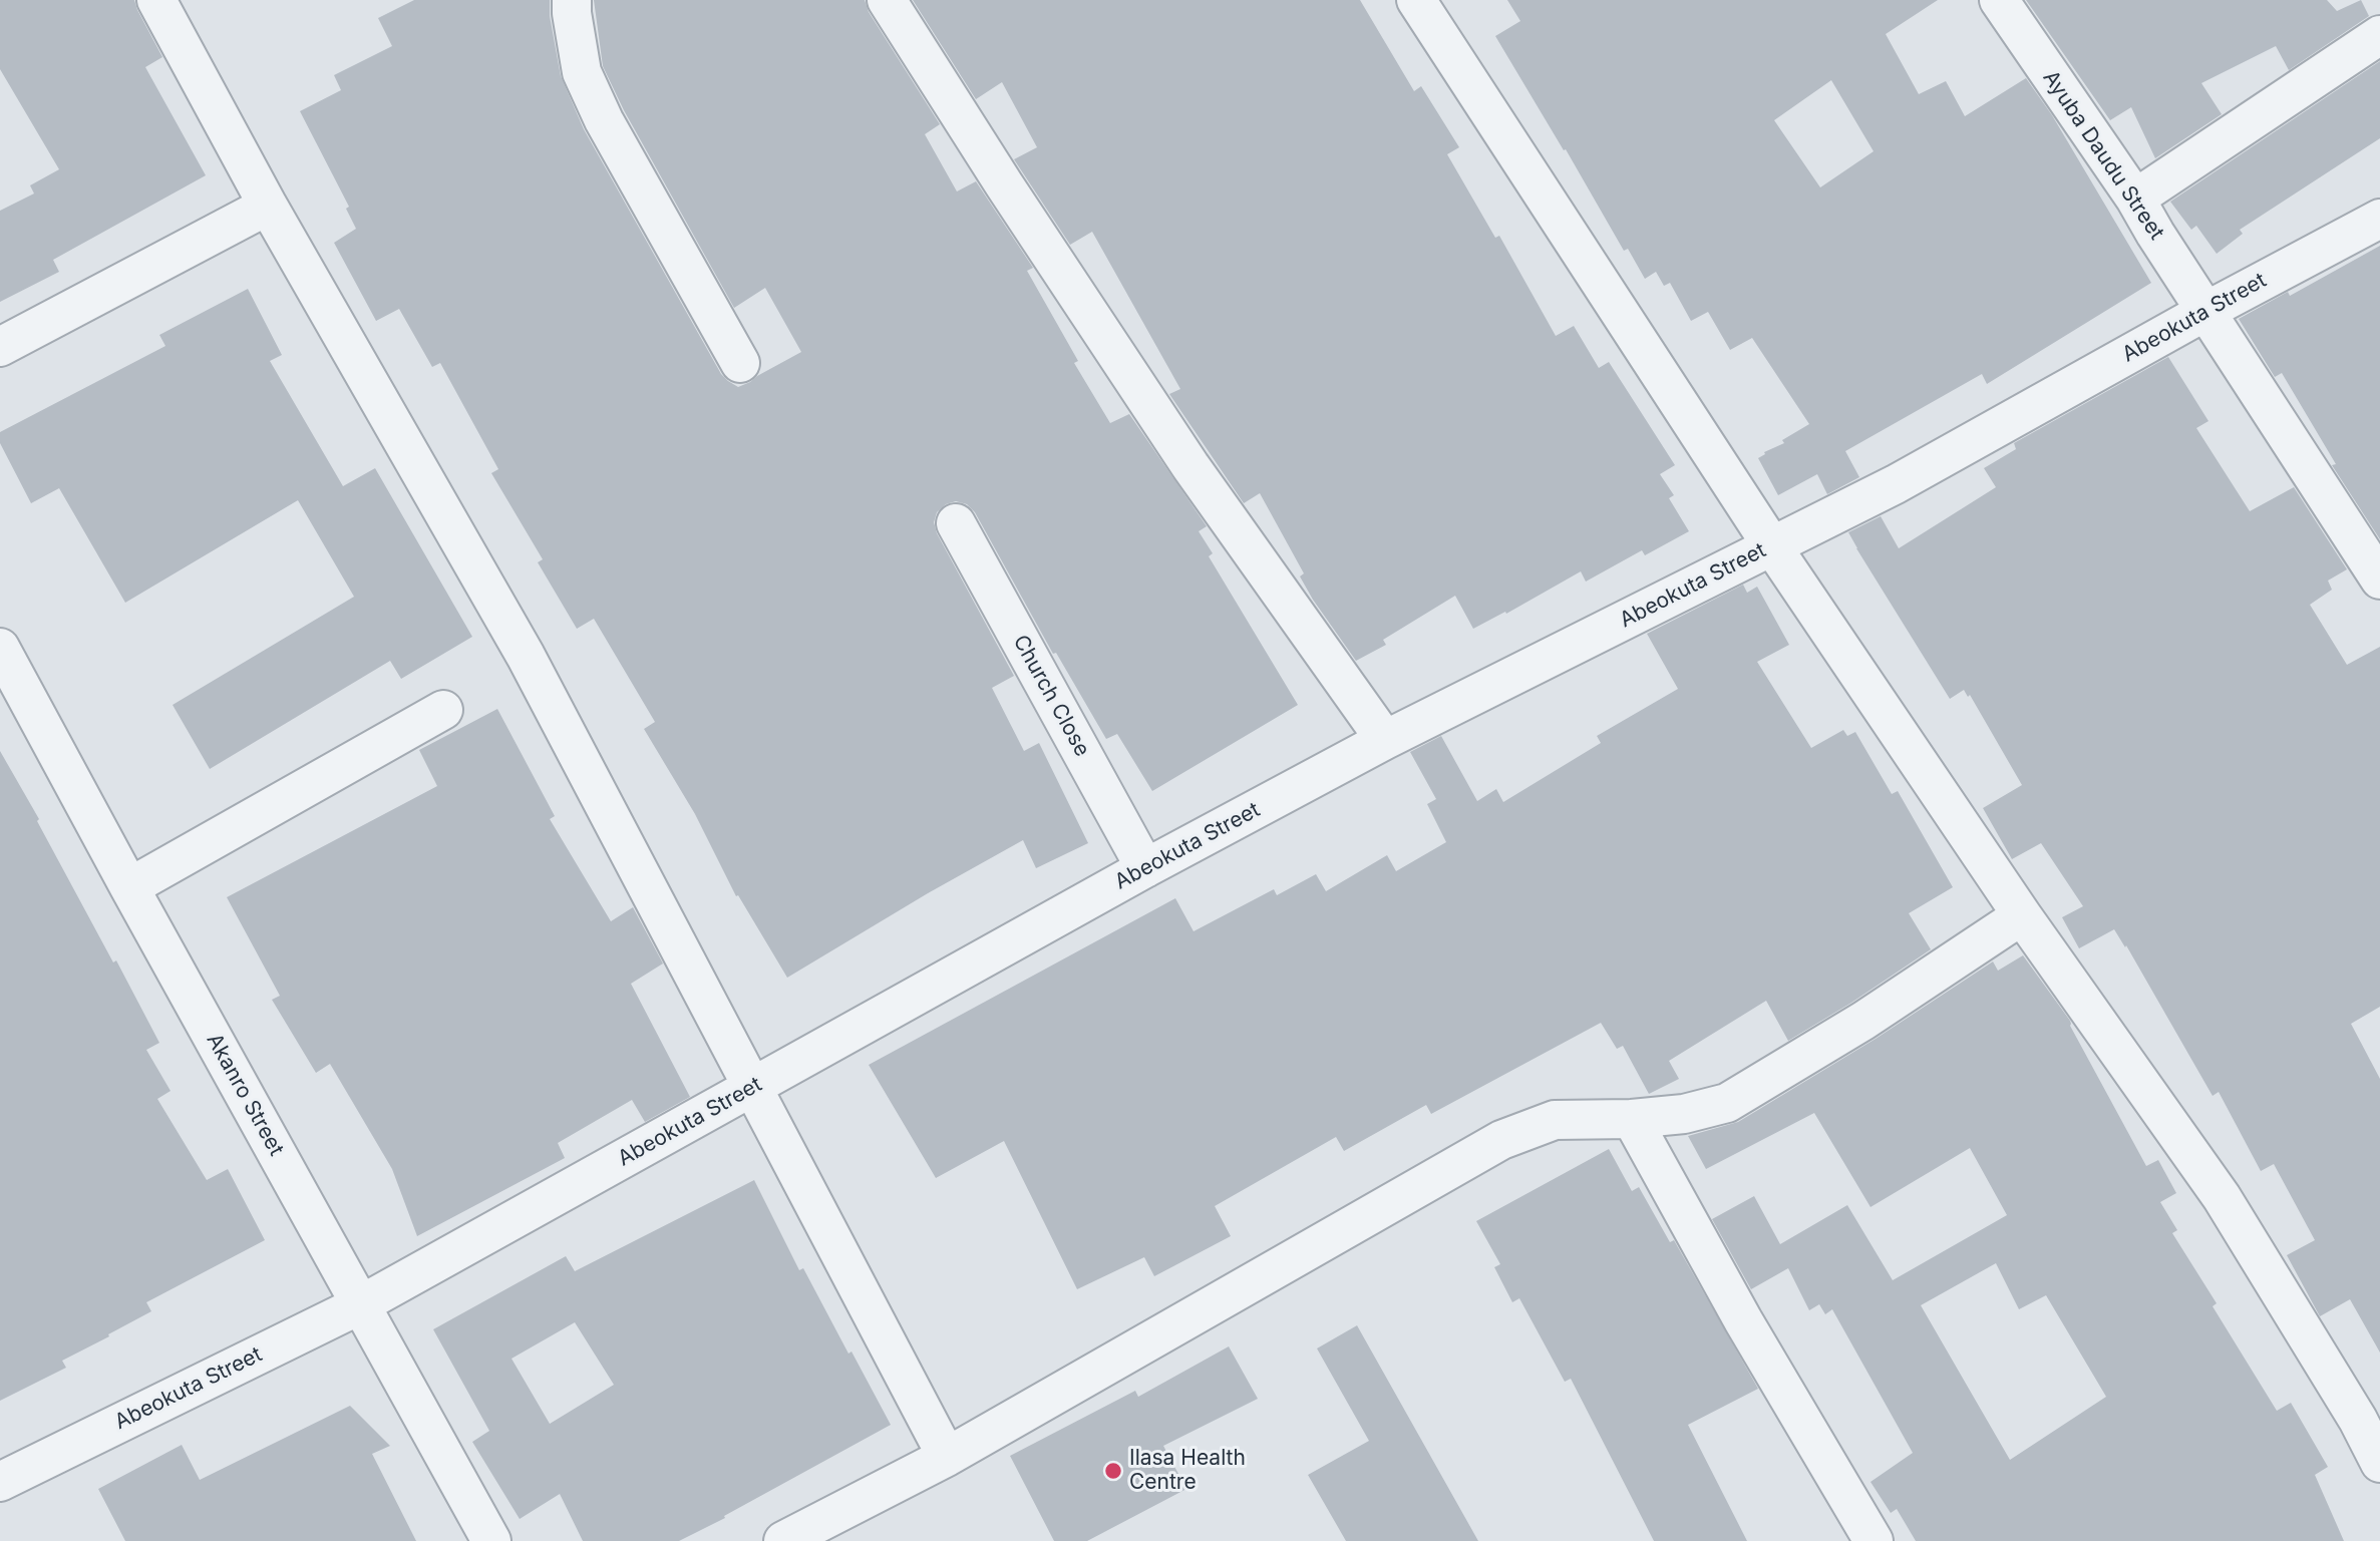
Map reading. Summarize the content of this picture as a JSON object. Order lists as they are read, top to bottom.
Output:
{
  "streets": {
    "street": [
      "Ayuba Daudu Street",
      "Abeokuta Street",
      "Church Close",
      "Akanro Street"
    ]
  },
  "crossings": [
    ["Ayuba Daudu Street", "Abeokuta Street"],
    ["Abeokuta Street", "Church Close"],
    ["Abeokuta Street", "Akanro Street"]
  ],
  "places": ["Ilasa Health Centre"]
}
